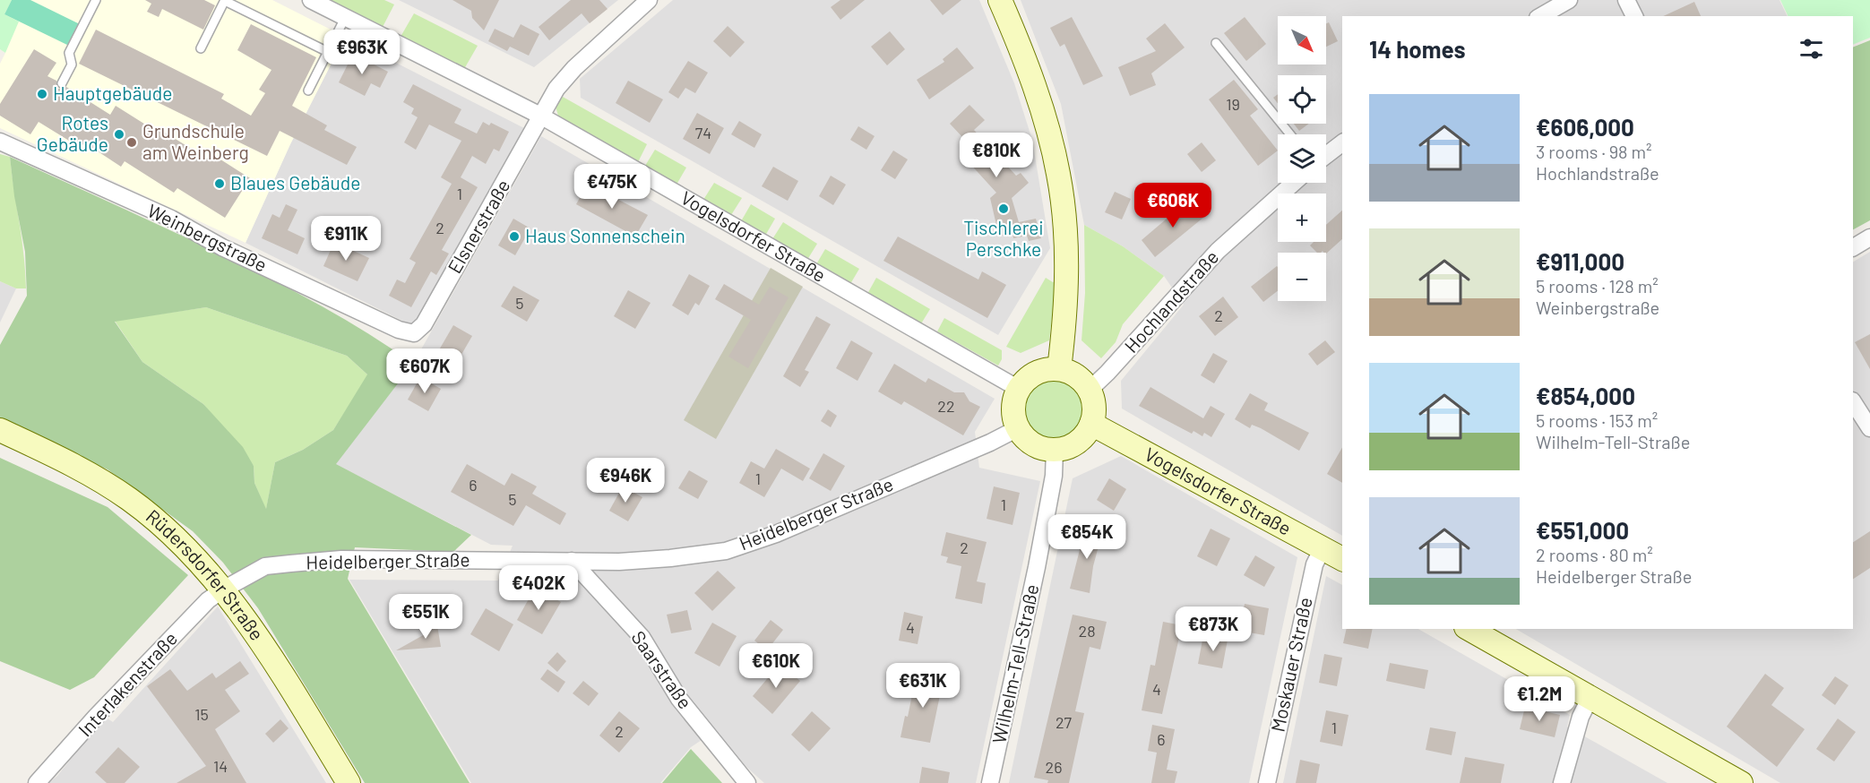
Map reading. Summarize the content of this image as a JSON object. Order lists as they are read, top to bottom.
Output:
{
  "streets": {
    "street": [
      "Elsnerstraße",
      "Vogelsdorfer Straße",
      "Weinbergstraße",
      "Hochlandstraße",
      "Heidelberger Straße",
      "Rüdersdorfer Straße",
      "Wilhelm-Tell-Straße",
      "Moskauer Straße",
      "Saarstraße",
      "Interlakenstraße"
    ]
  },
  "crossings": [
    ["Elsnerstraße", "Vogelsdorfer Straße"],
    ["Elsnerstraße", "Weinbergstraße"],
    ["Vogelsdorfer Straße", "Hochlandstraße"],
    ["Vogelsdorfer Straße", "Heidelberger Straße"],
    ["Vogelsdorfer Straße", "Wilhelm-Tell-Straße"],
    ["Vogelsdorfer Straße", "Moskauer Straße"],
    ["Hochlandstraße", "Heidelberger Straße"],
    ["Hochlandstraße", "Wilhelm-Tell-Straße"],
    ["Heidelberger Straße", "Rüdersdorfer Straße"],
    ["Heidelberger Straße", "Wilhelm-Tell-Straße"],
    ["Heidelberger Straße", "Saarstraße"],
    ["Heidelberger Straße", "Interlakenstraße"],
    ["Rüdersdorfer Straße", "Interlakenstraße"]
  ],
  "places": [
    "Hauptgebäude",
    "Rotes Gebäude",
    "Grundschule am Weinberg",
    "Blaues Gebäude",
    "Tischlerei Perschke",
    "Haus Sonnenschein"
  ],
  "house_numbers": [
    "19",
    "74",
    "1",
    "2",
    "5",
    "2",
    "22",
    "1",
    "6",
    "5",
    "1",
    "2",
    "4",
    "28",
    "4",
    "15",
    "27",
    "1",
    "2",
    "6",
    "14",
    "26"
  ],
  "north": "bottom right",
  "page": {
    "map_buttons": ["+", "−"],
    "heading": "14 homes",
    "price": [
      "€963K",
      "€810K",
      "€475K",
      "€606K",
      "€911K",
      "€607K",
      "€946K",
      "€854K",
      "€402K",
      "€551K",
      "€873K",
      "€610K",
      "€631K",
      "€1.2M"
    ],
    "list": [
      {
        "name": "€606,000",
        "note": "3 rooms · 98 m² · Hochlandstraße"
      },
      {
        "name": "€911,000",
        "note": "5 rooms · 128 m² · Weinbergstraße"
      },
      {
        "name": "€854,000",
        "note": "5 rooms · 153 m² · Wilhelm-Tell-Straße"
      },
      {
        "name": "€551,000",
        "note": "2 rooms · 80 m² · Heidelberger Straße"
      }
    ]
  }
}
